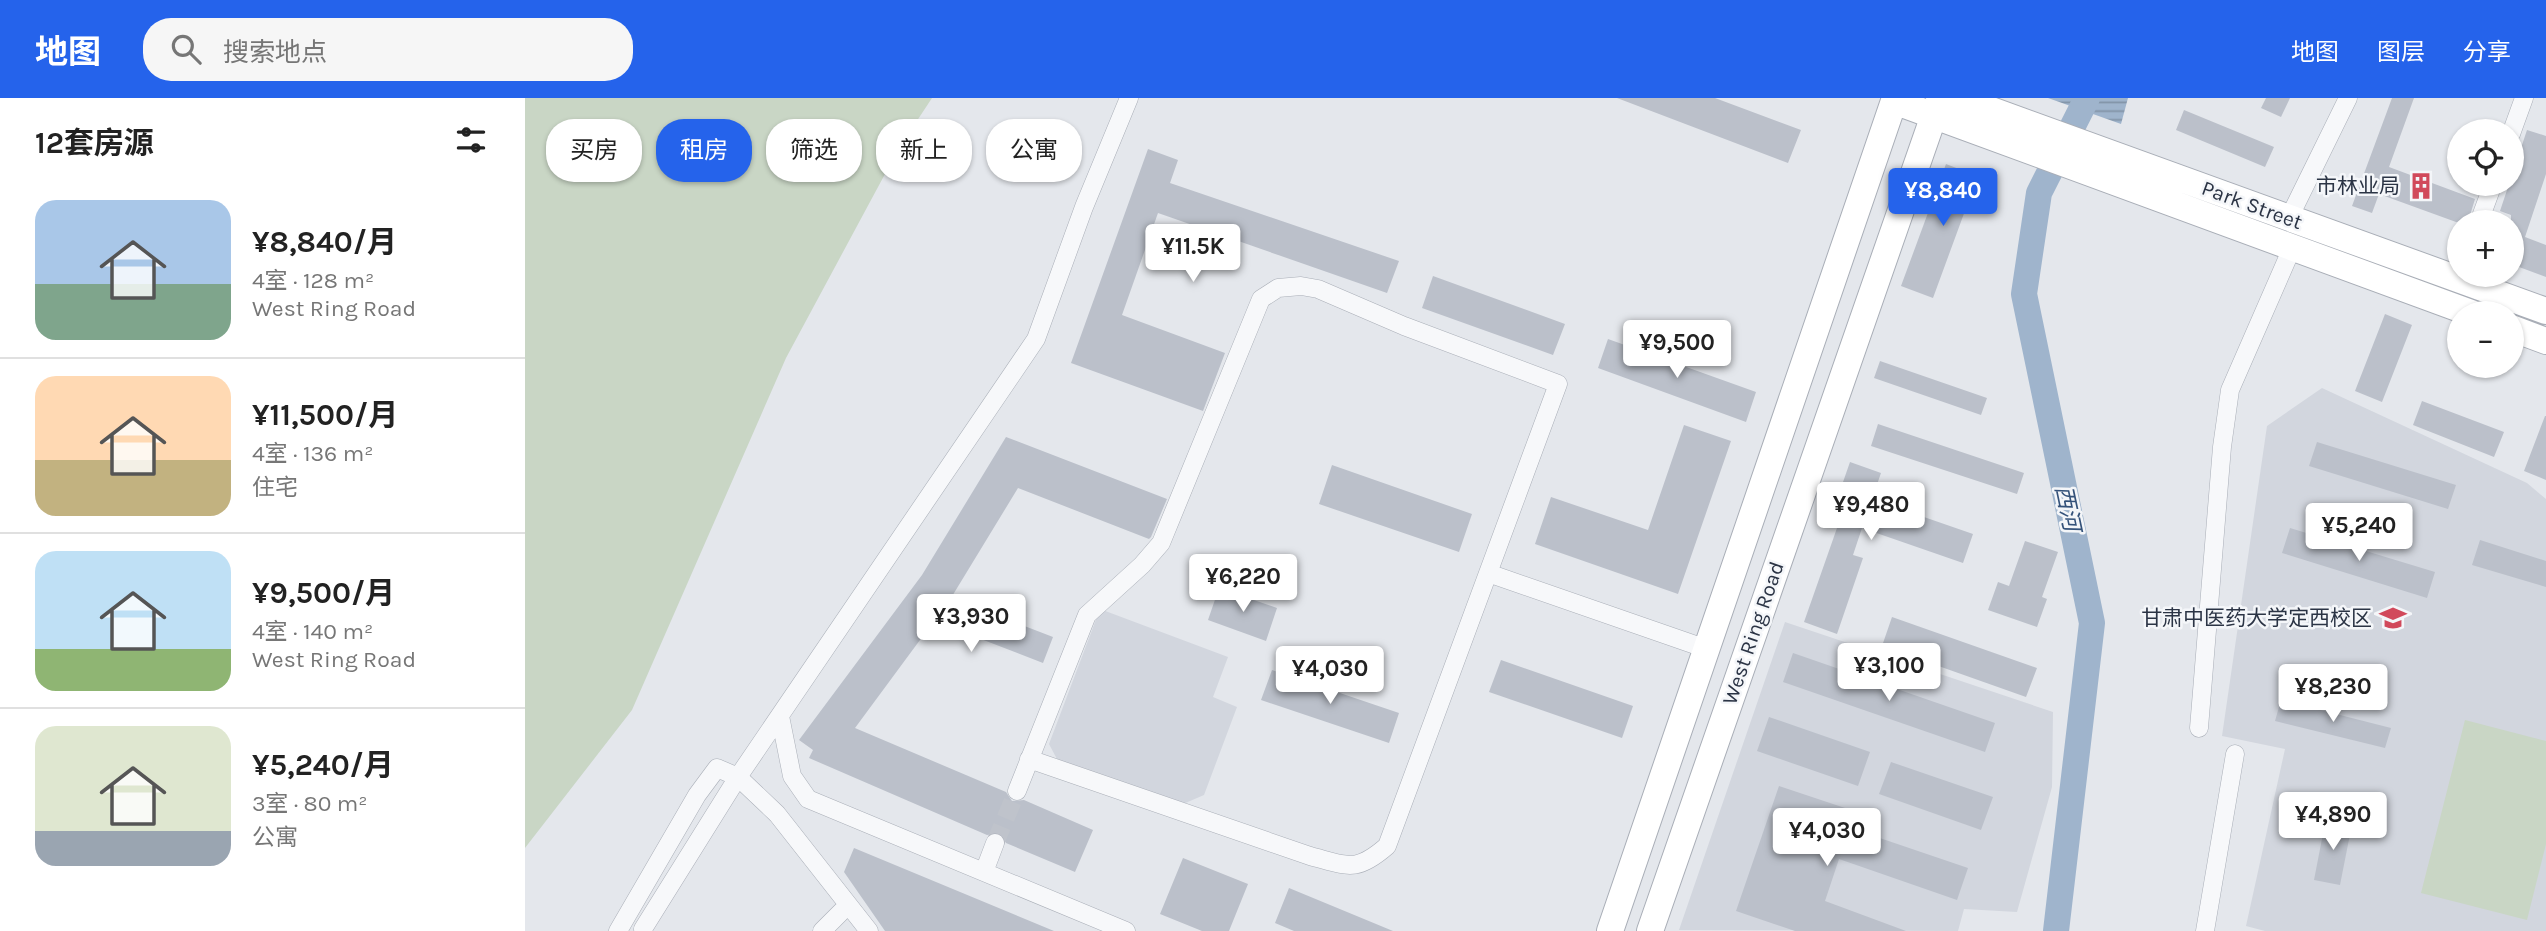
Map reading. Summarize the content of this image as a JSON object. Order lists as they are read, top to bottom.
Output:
{
  "streets": {
    "main road": ["Park Street", "West Ring Road"]
  },
  "crossings": [
    ["Park Street", "West Ring Road"]
  ],
  "water": ["西河"],
  "places": {
    "building": ["市林业局"],
    "school or university": ["甘肃中医药大学定西校区"]
  },
  "page": {
    "header": "地图",
    "search": "搜索地点",
    "nav": ["地图", "图层", "分享"],
    "heading": "12套房源",
    "map_buttons": ["+", "−"],
    "chip": [
      "买房",
      "租房",
      "筛选",
      "新上",
      "公寓"
    ],
    "price": [
      "¥8,840",
      "¥11.5K",
      "¥9,500",
      "¥9,480",
      "¥5,240",
      "¥6,220",
      "¥3,930",
      "¥3,100",
      "¥4,030",
      "¥8,230",
      "¥4,890",
      "¥4,030"
    ],
    "list": [
      {
        "name": "¥8,840/月",
        "note": "4室 · 128 m² · West Ring Road"
      },
      {
        "name": "¥11,500/月",
        "note": "4室 · 136 m² · 住宅"
      },
      {
        "name": "¥9,500/月",
        "note": "4室 · 140 m² · West Ring Road"
      },
      {
        "name": "¥5,240/月",
        "note": "3室 · 80 m² · 公寓"
      }
    ]
  }
}
